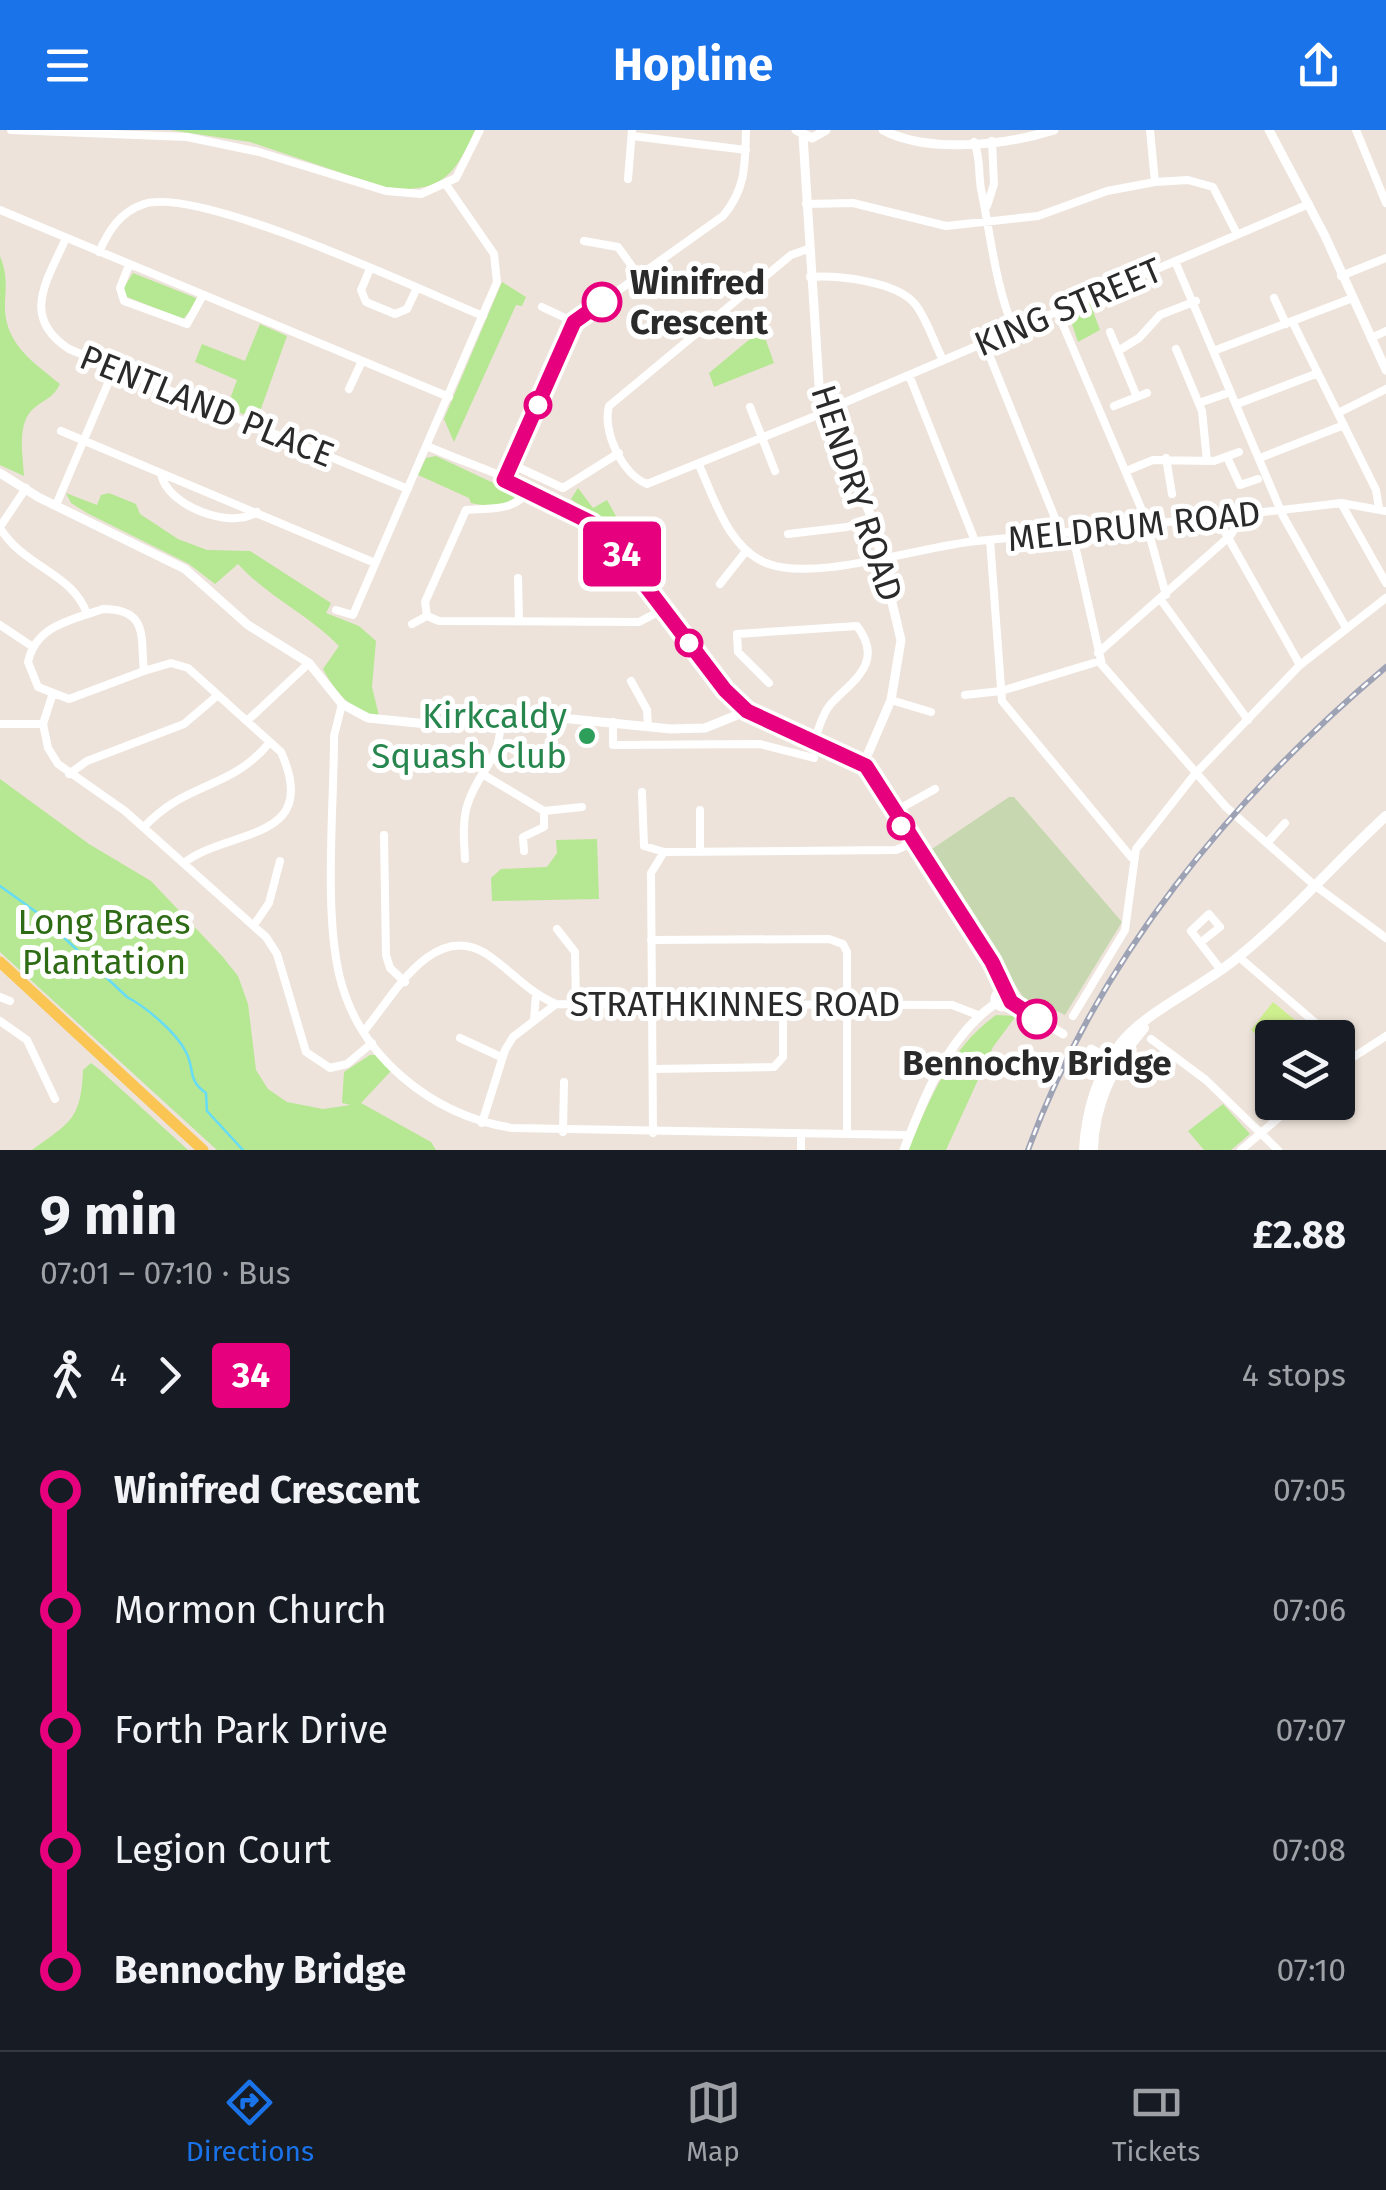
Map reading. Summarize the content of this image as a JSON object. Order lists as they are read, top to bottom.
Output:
{
  "streets": {
    "street": [
      "KING STREET",
      "PENTLAND PLACE",
      "HENDRY ROAD",
      "MELDRUM ROAD",
      "STRATHKINNES ROAD"
    ]
  },
  "crossings": [
    ["KING STREET", "HENDRY ROAD"],
    ["HENDRY ROAD", "MELDRUM ROAD"]
  ],
  "parks": ["Long Braes Plantation"],
  "places": ["Winifred Crescent", "Kirkcaldy Squash Club", "Bennochy Bridge"],
  "lines": ["bus line 34"],
  "page": {
    "header": "Hopline",
    "on_map": "34",
    "heading": ["9 min", "07:01 – 07:10 · Bus", "£2.88"],
    "legs": ["4", "34", "4 stops"],
    "list": [
      {
        "name": "Winifred Crescent",
        "value": "07:05"
      },
      {
        "name": "Mormon Church",
        "value": "07:06"
      },
      {
        "name": "Forth Park Drive",
        "value": "07:07"
      },
      {
        "name": "Legion Court",
        "value": "07:08"
      },
      {
        "name": "Bennochy Bridge",
        "value": "07:10"
      }
    ],
    "tabs": ["Directions", "Map", "Tickets"]
  }
}
